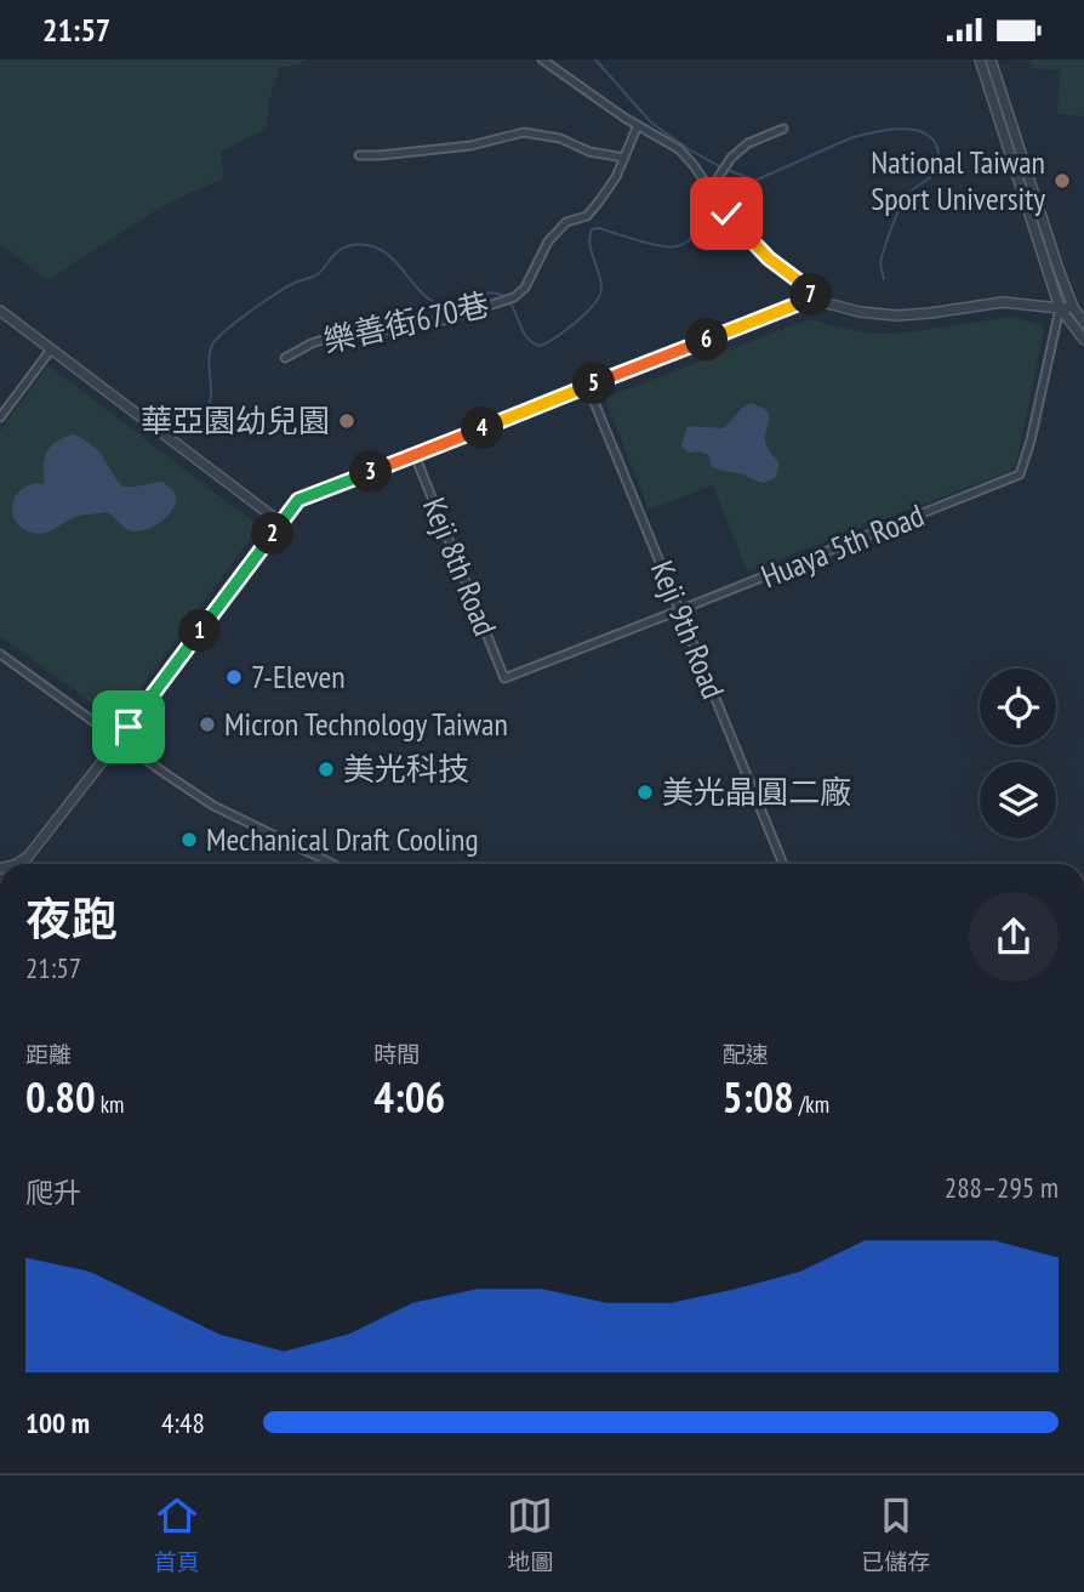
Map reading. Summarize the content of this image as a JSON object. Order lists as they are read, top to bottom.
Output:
{
  "streets": {
    "street": [
      "樂善街670巷",
      "Huaya 5th Road",
      "Keji 8th Road",
      "Keji 9th Road"
    ]
  },
  "crossings": [
    ["Huaya 5th Road", "Keji 8th Road"],
    ["Huaya 5th Road", "Keji 9th Road"]
  ],
  "places": [
    "National Taiwan Sport University",
    "華亞園幼兒園",
    "7-Eleven",
    "Micron Technology Taiwan",
    "美光科技",
    "美光晶圓二廠",
    "Mechanical Draft Cooling"
  ],
  "page": {
    "status": "21:57",
    "pins": [
      "7",
      "6",
      "5",
      "4",
      "3",
      "2",
      "1"
    ],
    "heading": ["夜跑", "21:57"],
    "stats": [
      ["距離", "0.80 km"],
      ["時間", "4:06"],
      ["配速", "5:08 /km"]
    ],
    "chart": ["爬升", "288–295 m"],
    "list": [
      {
        "name": "100 m",
        "note": "4:48"
      }
    ],
    "tabs": ["首頁", "地圖", "已儲存"]
  }
}
